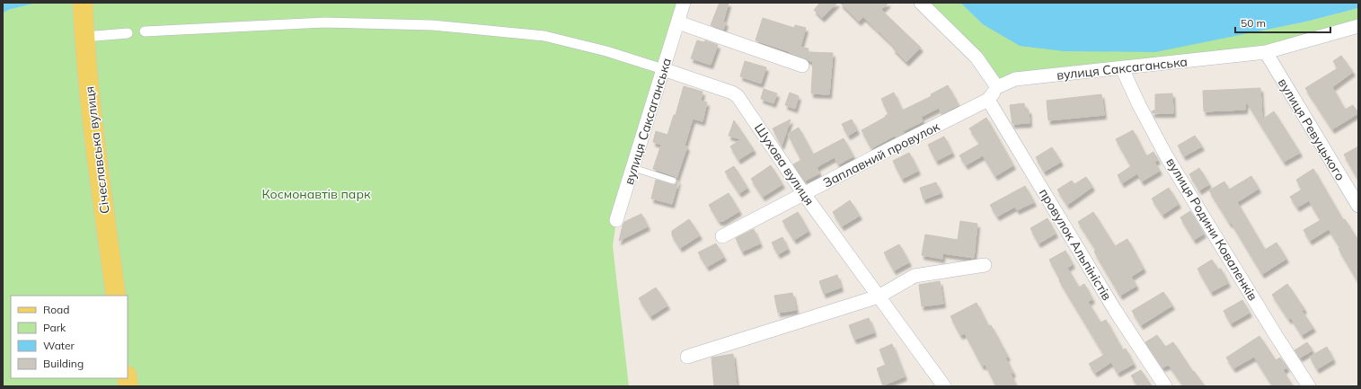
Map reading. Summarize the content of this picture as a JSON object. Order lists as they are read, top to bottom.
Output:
{
  "streets": {
    "main road": ["Січеславська вулиця"],
    "street": [
      "вулиця Саксаганська",
      "вулиця Ревуцького",
      "Заплавний провулок",
      "Шухова вулиця",
      "вулиця Родини Коваленків",
      "провулок Альпіністів"
    ]
  },
  "crossings": [
    ["вулиця Саксаганська", "вулиця Ревуцького"],
    ["вулиця Саксаганська", "Заплавний провулок"],
    ["вулиця Саксаганська", "Шухова вулиця"],
    ["вулиця Саксаганська", "вулиця Родини Коваленків"],
    ["Заплавний провулок", "Шухова вулиця"],
    ["Заплавний провулок", "провулок Альпіністів"]
  ],
  "parks": ["Космонавтів парк"],
  "legend": [
    "Road",
    "Park",
    "Water",
    "Building"
  ],
  "scale_bar": "50 m"
}
